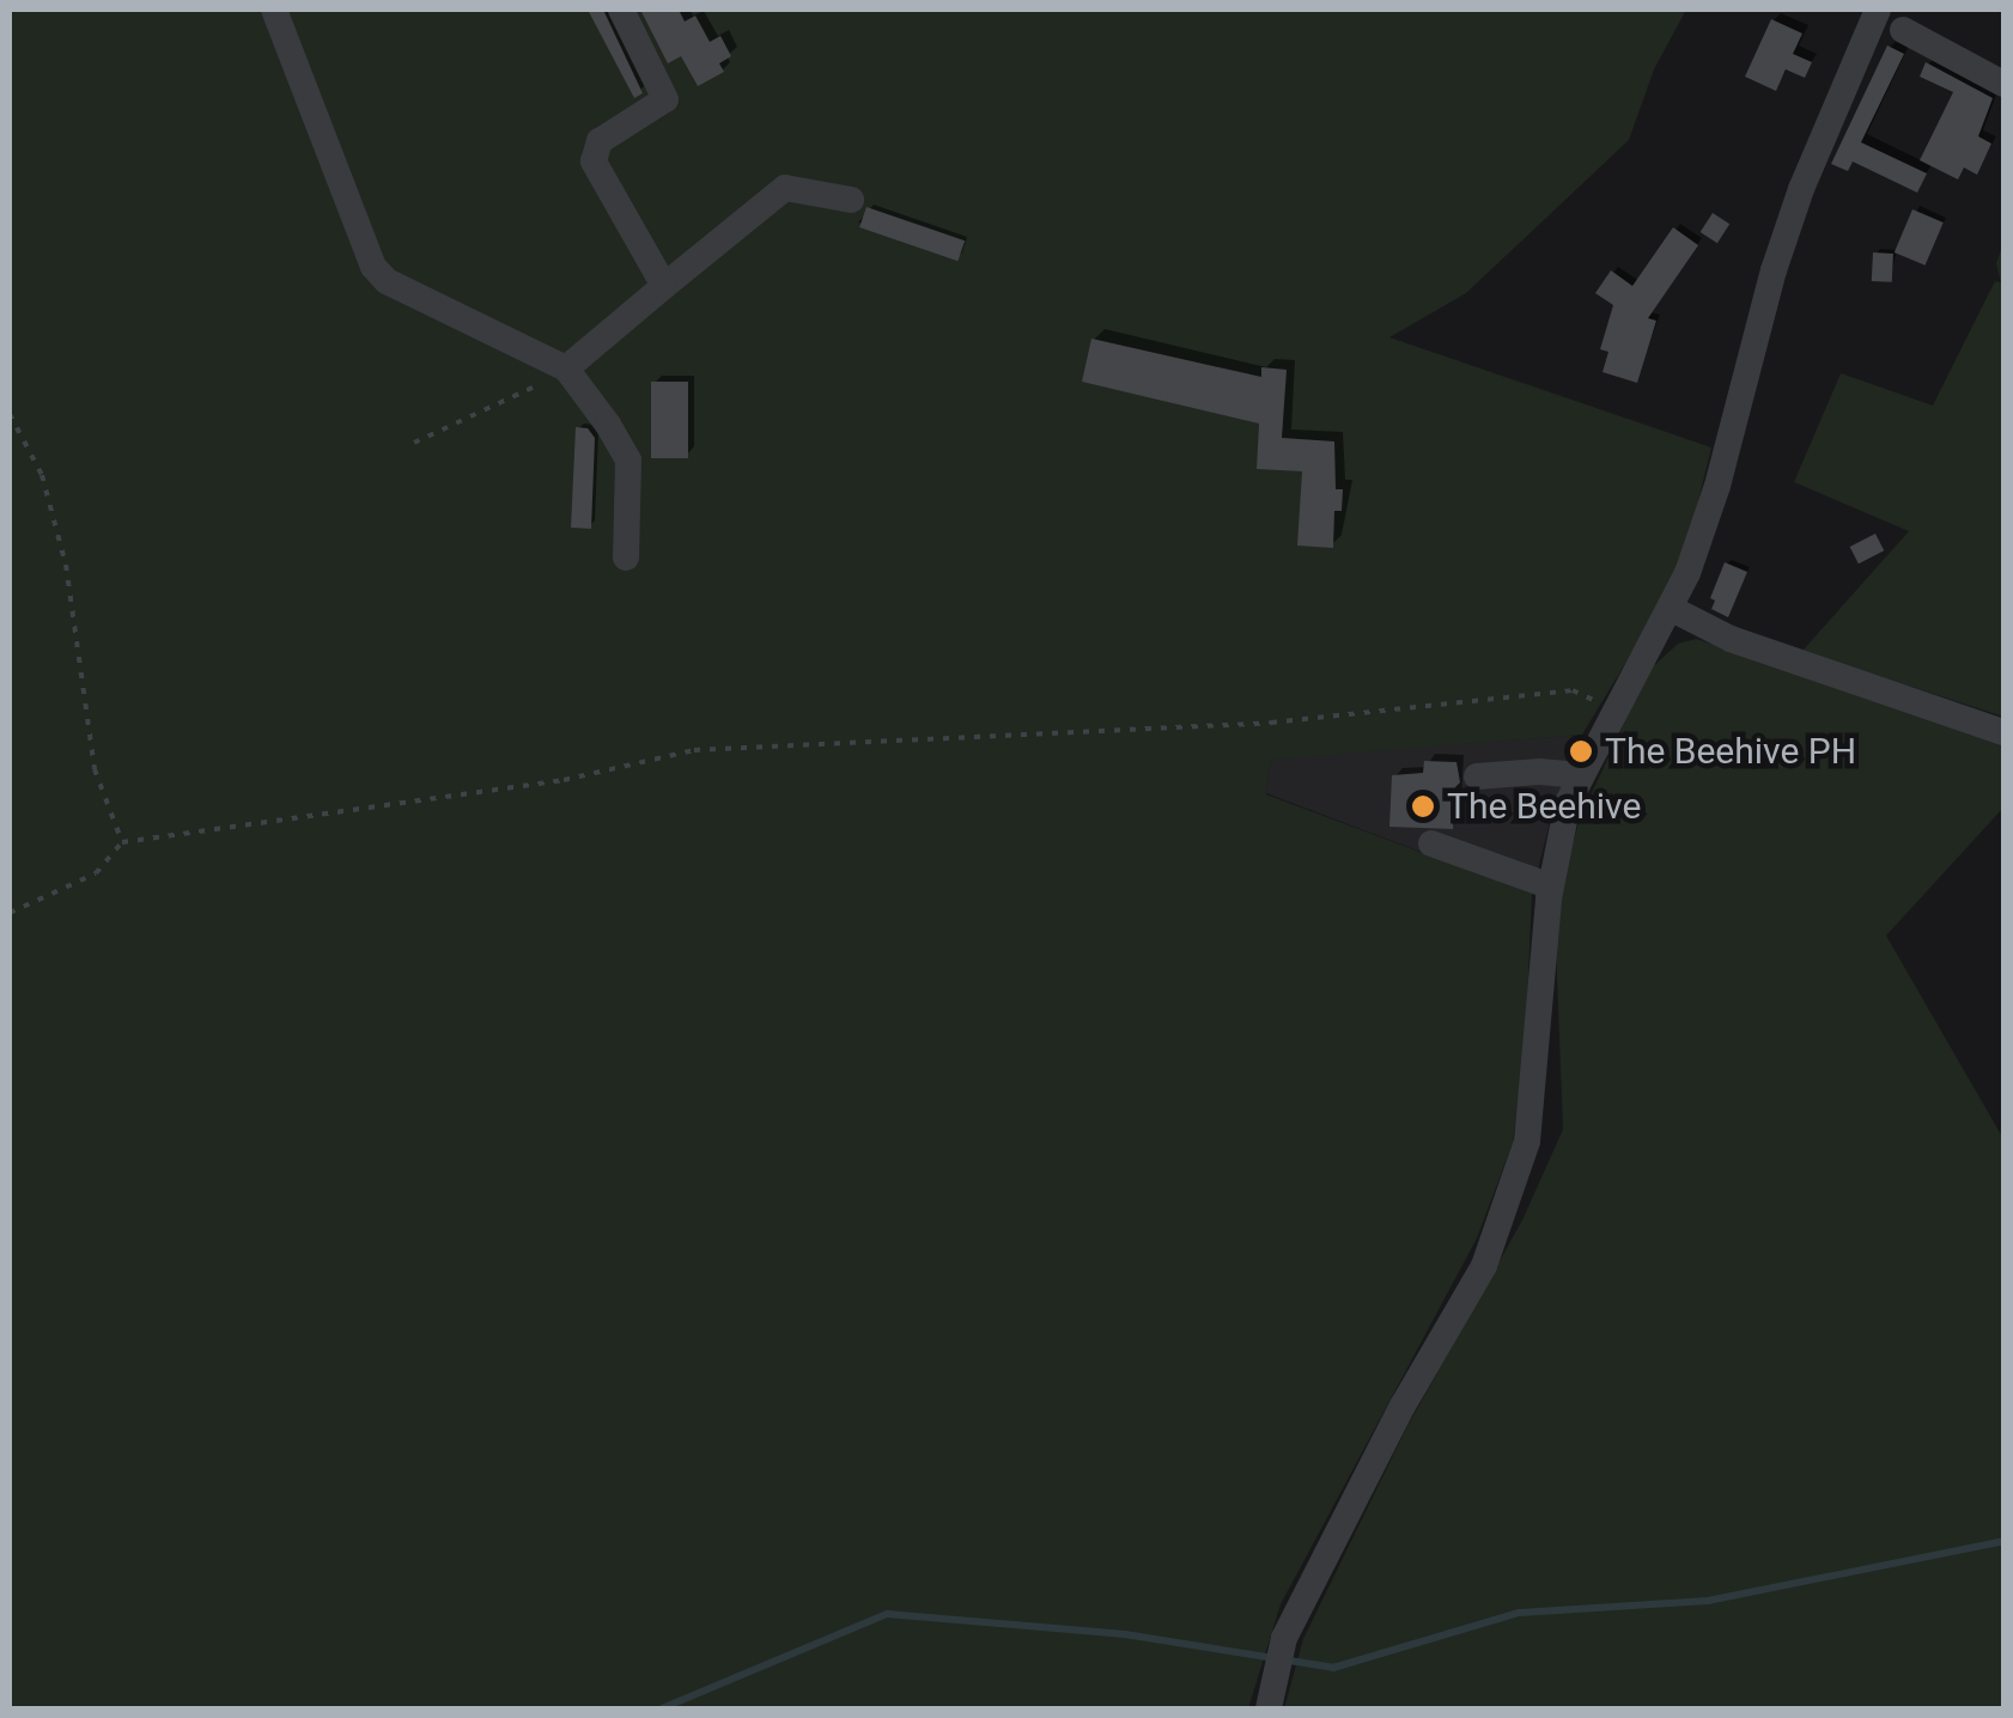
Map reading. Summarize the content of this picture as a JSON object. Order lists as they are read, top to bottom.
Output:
{
  "places": ["The Beehive PH", "The Beehive"]
}
